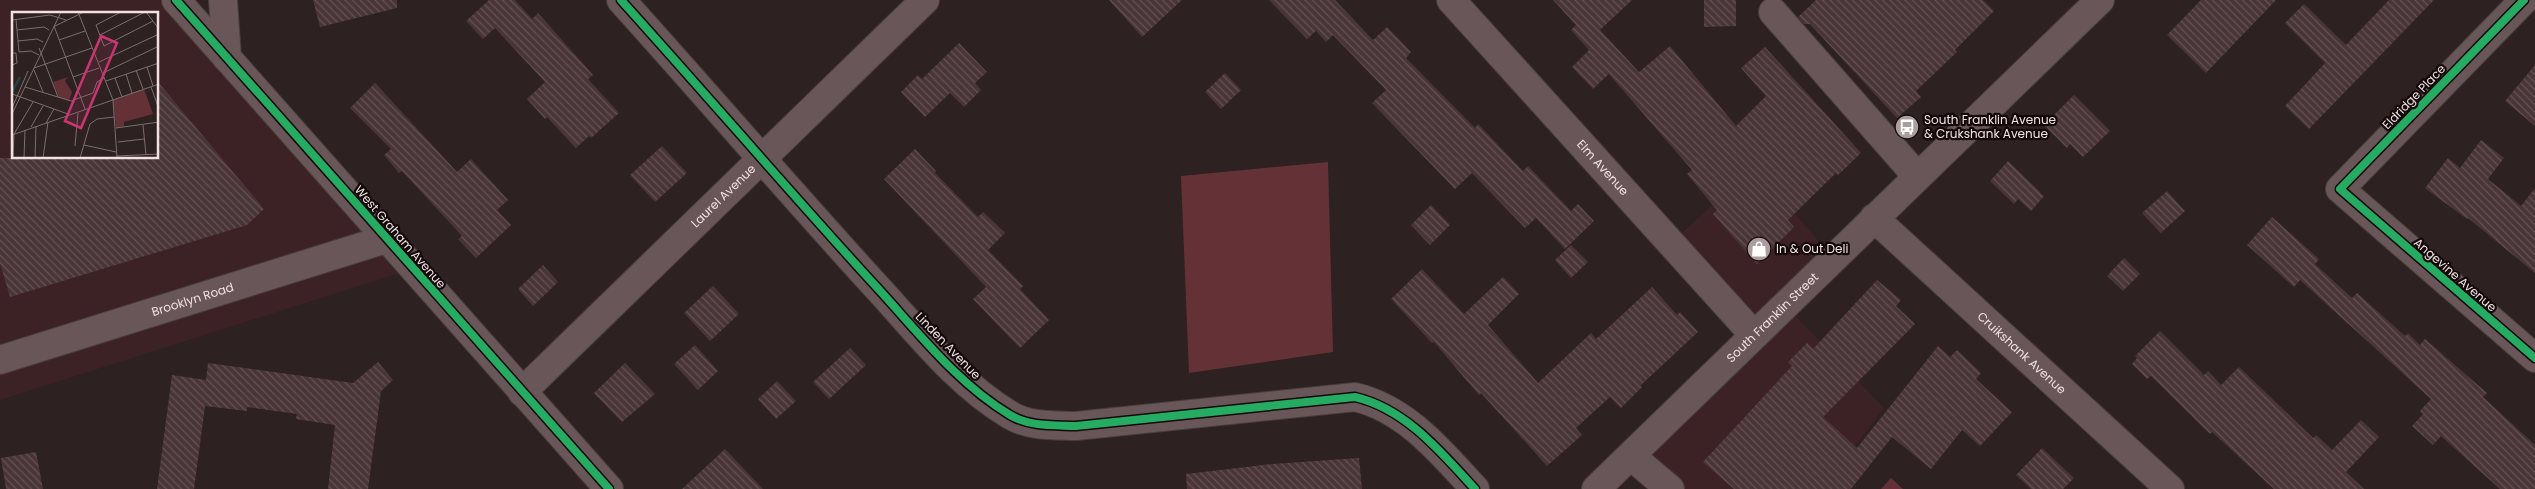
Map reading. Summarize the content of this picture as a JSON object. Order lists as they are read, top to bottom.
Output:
{
  "streets": {
    "main road": ["South Franklin Street"],
    "street": [
      "Eldridge Place",
      "Elm Avenue",
      "Laurel Avenue",
      "West Graham Avenue",
      "Angevine Avenue",
      "Brooklyn Road",
      "Linden Avenue",
      "Cruikshank Avenue"
    ]
  },
  "crossings": [
    ["Eldridge Place", "Angevine Avenue"],
    ["Elm Avenue", "South Franklin Street"],
    ["Laurel Avenue", "West Graham Avenue"],
    ["Laurel Avenue", "Linden Avenue"],
    ["West Graham Avenue", "Brooklyn Road"],
    ["South Franklin Street", "Cruikshank Avenue"]
  ],
  "places": {
    "bus stop": ["South Franklin Avenue & Crukshank Avenue"],
    "shop": ["In & Out Deli"]
  }
}
